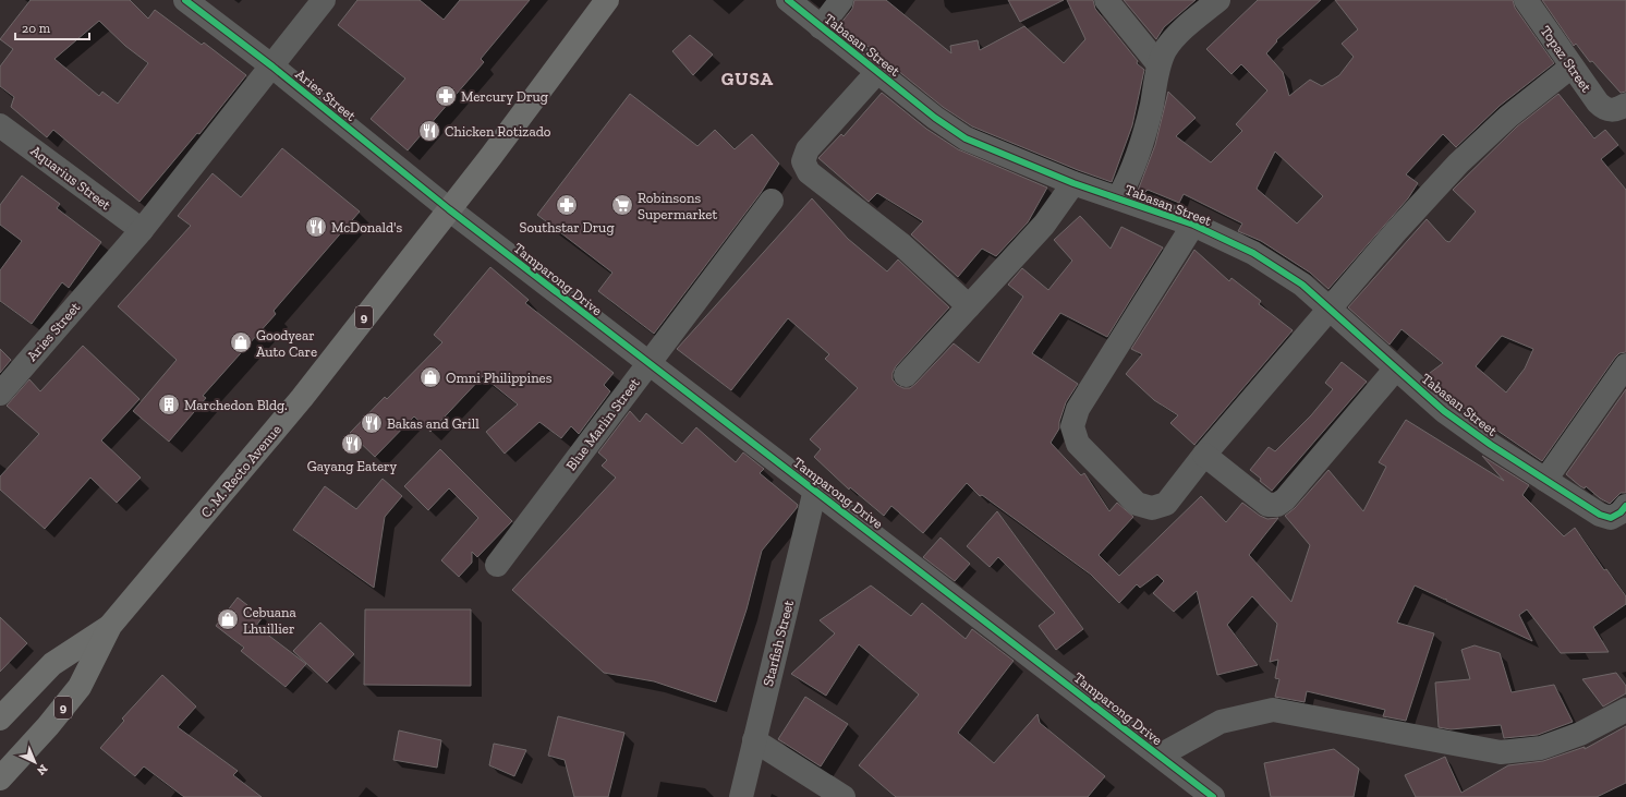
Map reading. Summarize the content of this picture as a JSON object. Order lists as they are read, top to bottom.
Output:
{
  "streets": {
    "highway": ["9", "C. M. Recto Avenue"],
    "street": [
      "Tabasan Street",
      "Topaz Street",
      "Aries Street",
      "Aquarius Street",
      "Tamparong Drive",
      "Blue Marlin Street",
      "Starfish Street"
    ]
  },
  "crossings": [
    ["Aries Street", "Aquarius Street"],
    ["Aries Street", "Tamparong Drive"],
    ["Aries Street", "C. M. Recto Avenue"],
    ["Tamparong Drive", "Blue Marlin Street"],
    ["Tamparong Drive", "C. M. Recto Avenue"],
    ["Tamparong Drive", "Starfish Street"]
  ],
  "districts": ["GUSA"],
  "places": {
    "pharmacy": ["Mercury Drug", "Southstar Drug"],
    "restaurant": [
      "Chicken Rotizado",
      "McDonald's",
      "Bakas and Grill",
      "Gayang Eatery"
    ],
    "supermarket": ["Robinsons Supermarket"],
    "shop": ["Goodyear Auto Care", "Omni Philippines", "Cebuana Lhuillier"],
    "building": ["Marchedon Bldg."]
  },
  "scale_bar": "20 m",
  "north": "bottom right"
}
